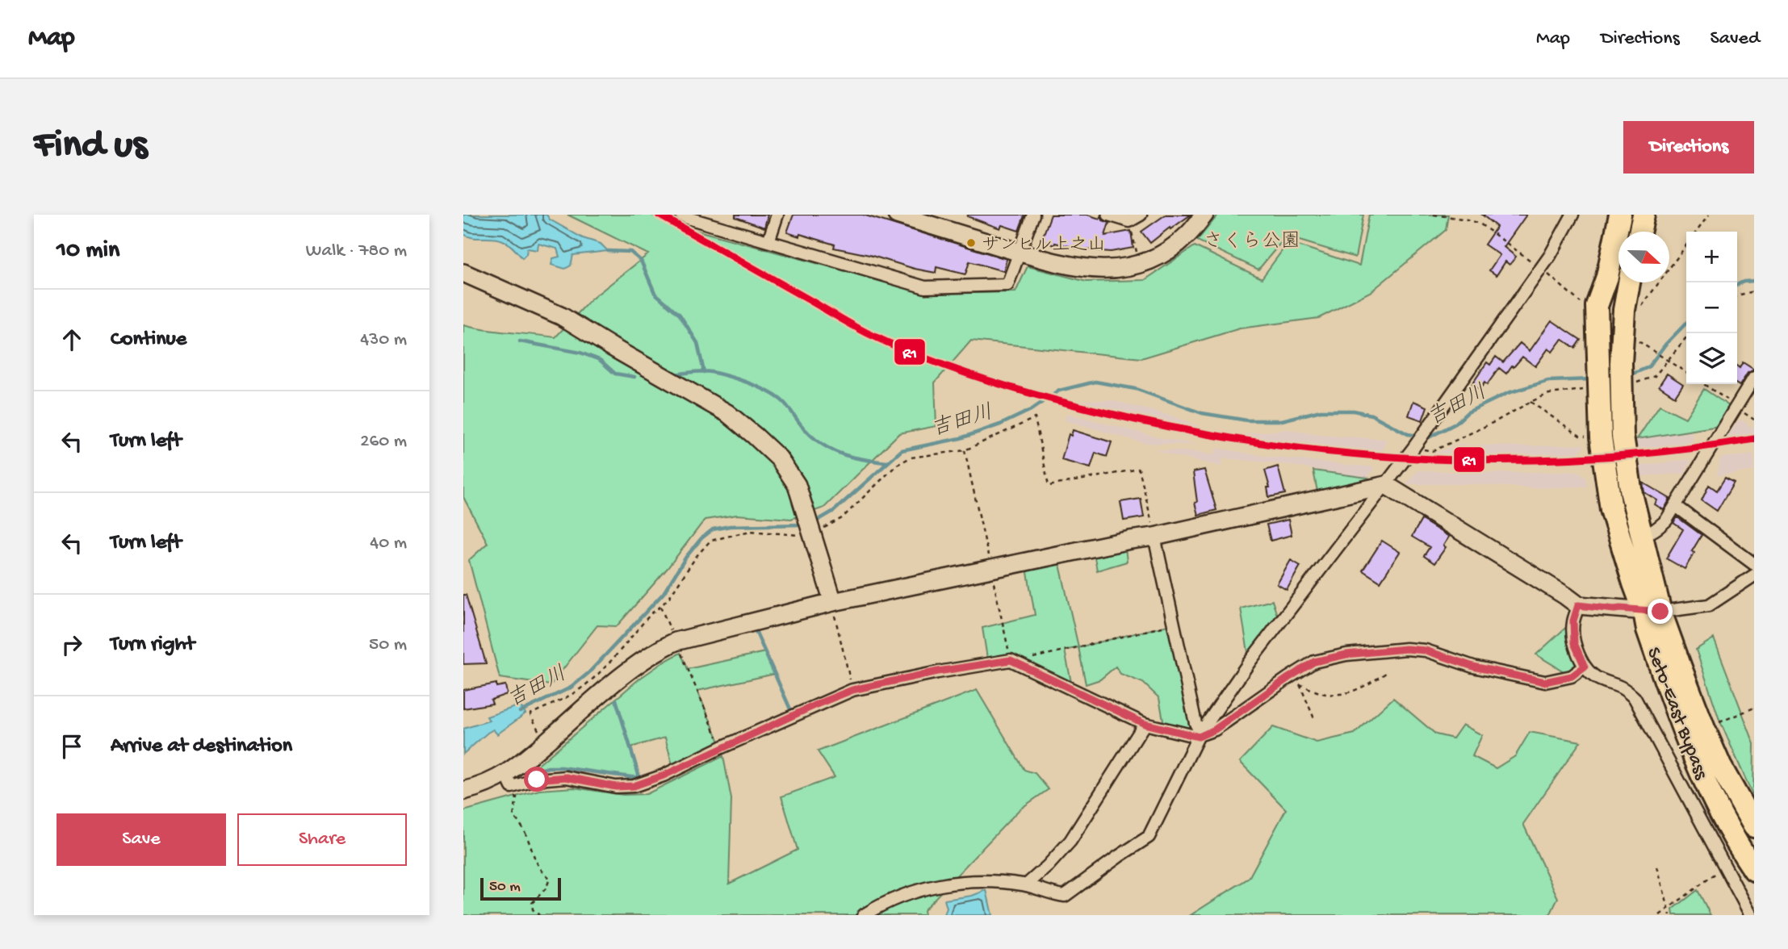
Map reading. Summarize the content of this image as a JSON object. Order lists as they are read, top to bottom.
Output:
{
  "streets": {
    "highway": ["Seto-East Bypass"]
  },
  "water": ["吉田川"],
  "parks": ["さくら公園"],
  "places": ["サンヒル上之山"],
  "lines": ["transit line R1"],
  "scale_bar": "50 m",
  "north": "right",
  "page": {
    "header": "Map",
    "nav": ["Map", "Directions", "Saved"],
    "buttons": [
      "Directions",
      ["Save", "Share"]
    ],
    "title": "Find us",
    "heading": ["10 min", "Walk · 780 m"],
    "map_buttons": ["+", "−"],
    "list": [
      ["Continue", "430 m"],
      ["Turn left", "260 m"],
      ["Turn left", "40 m"],
      ["Turn right", "50 m"],
      "Arrive at destination"
    ],
    "scale": "50 m"
  }
}
